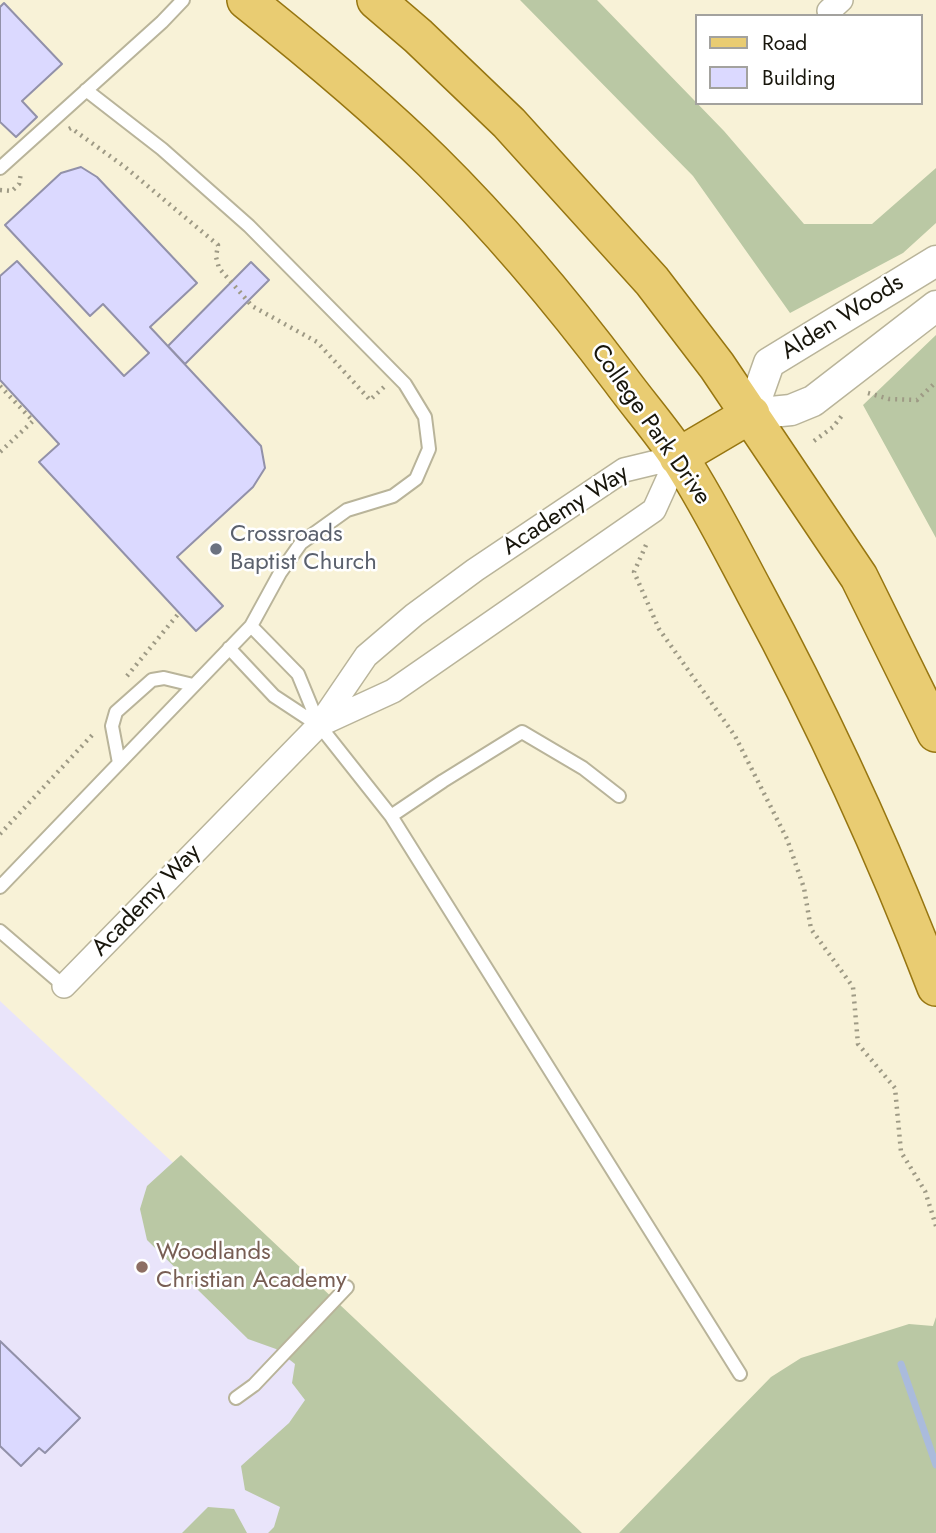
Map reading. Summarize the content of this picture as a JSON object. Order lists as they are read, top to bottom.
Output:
{
  "streets": {
    "main road": ["College Park Drive"],
    "street": ["Alden Woods", "Academy Way"]
  },
  "crossings": [
    ["College Park Drive", "Academy Way"]
  ],
  "places": ["Crossroads Baptist Church", "Woodlands Christian Academy"],
  "legend": ["Road", "Building"]
}
